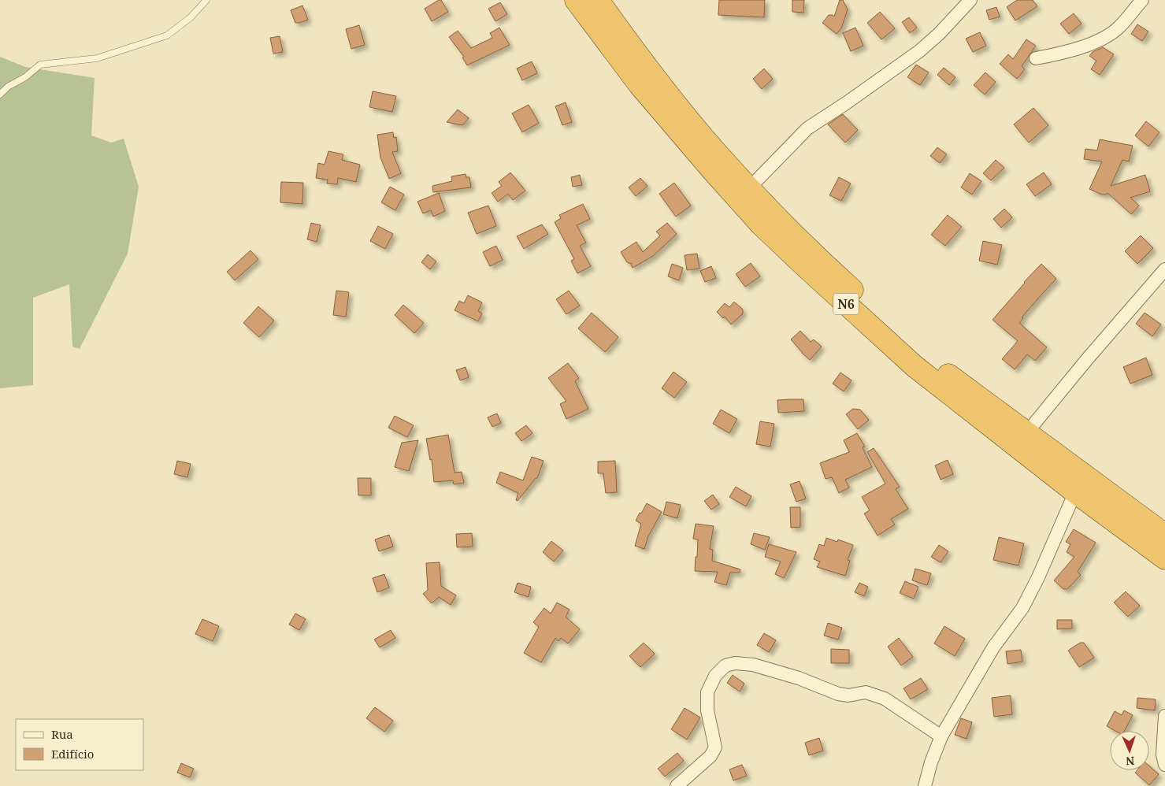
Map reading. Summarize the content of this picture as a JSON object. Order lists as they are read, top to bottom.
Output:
{
  "streets": {
    "highway": ["N6"]
  },
  "legend": ["Rua", "Edifício"],
  "north": "bottom"
}
